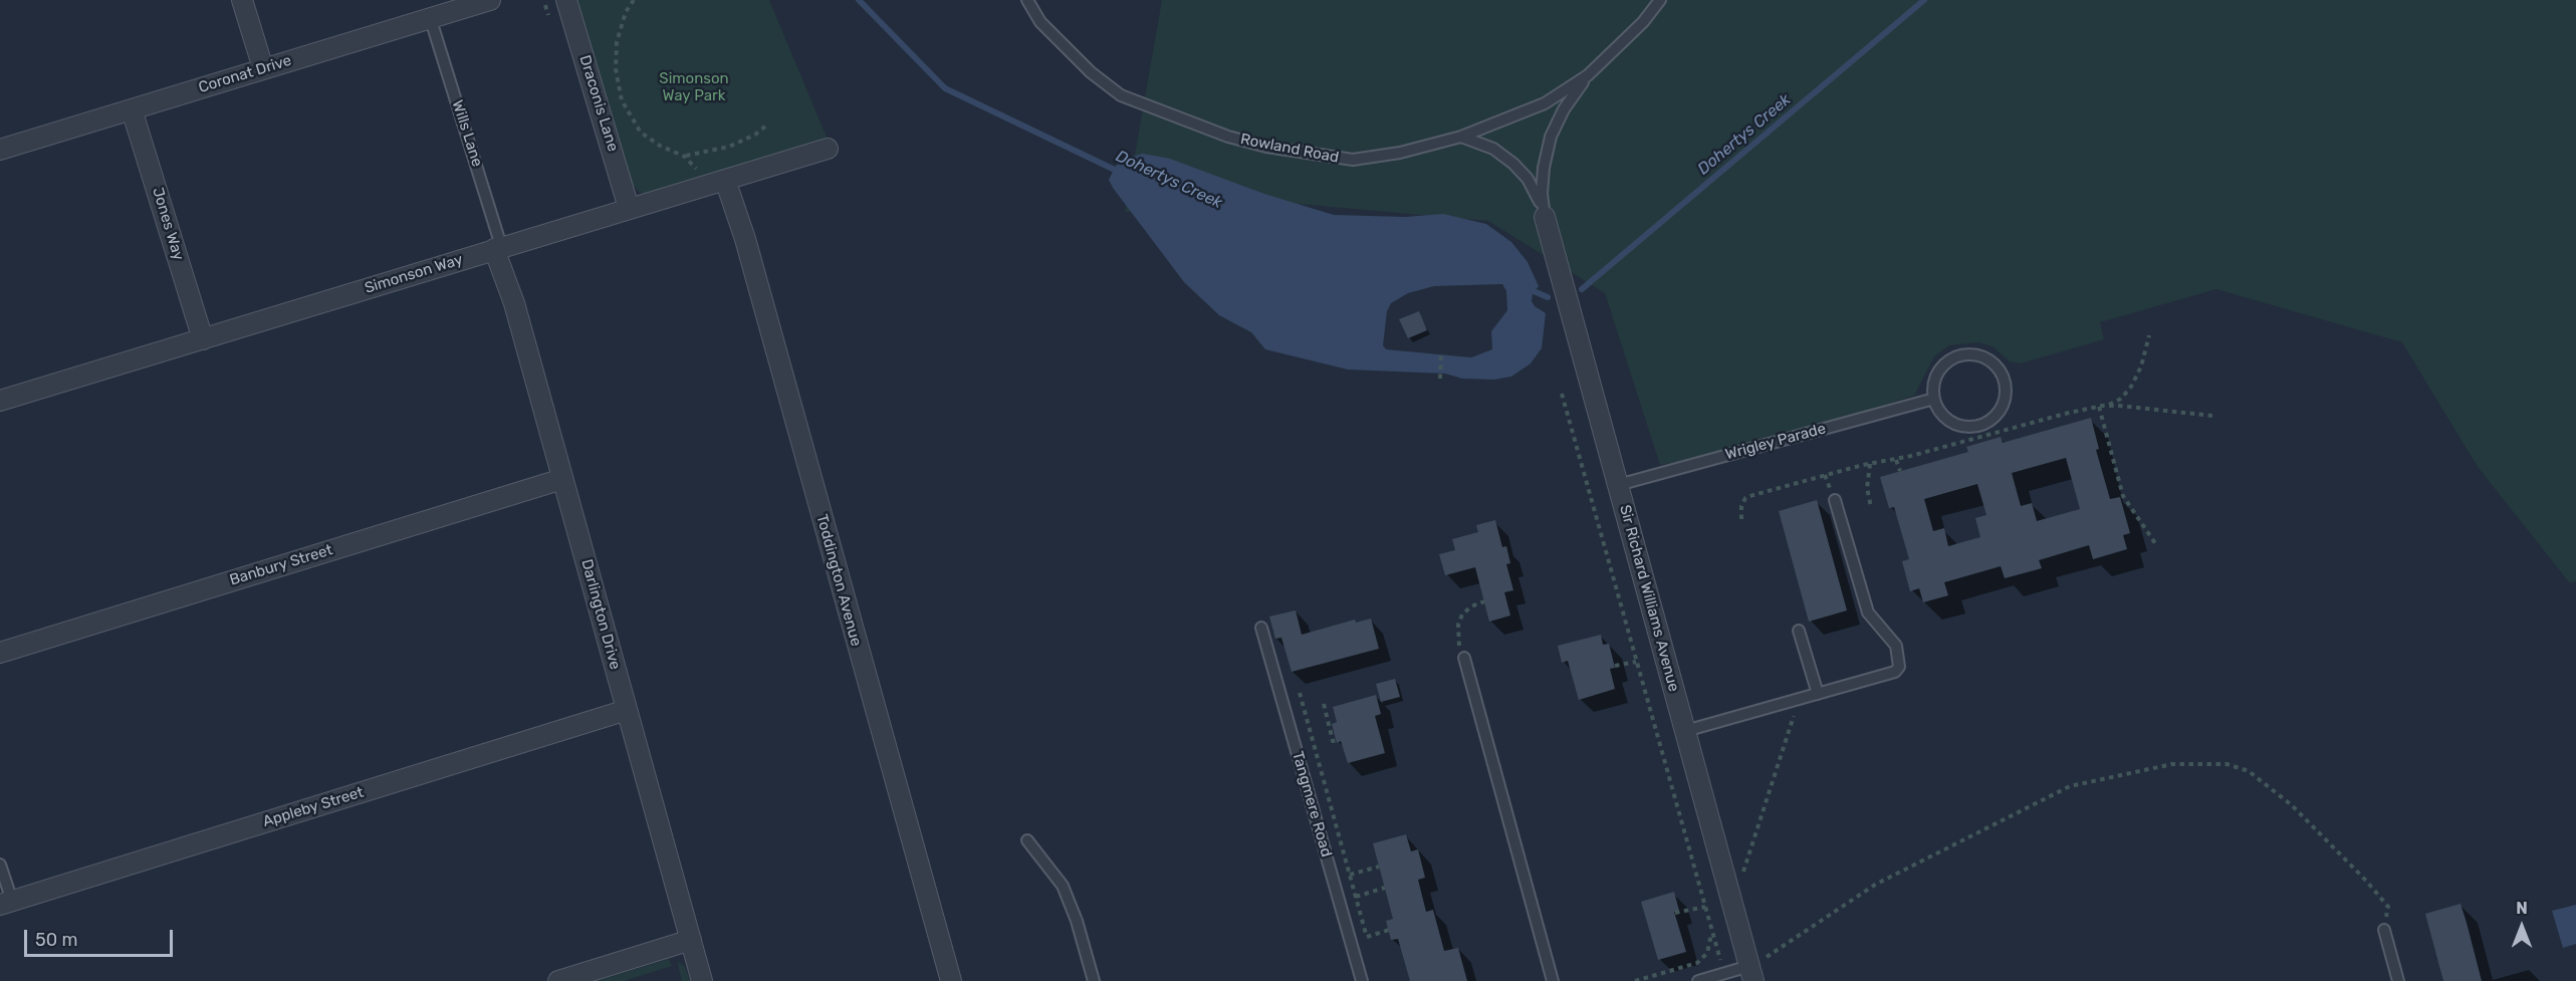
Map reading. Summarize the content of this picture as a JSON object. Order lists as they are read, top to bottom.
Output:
{
  "streets": {
    "street": [
      "Coronat Drive",
      "Draconis Lane",
      "Jones Way",
      "Simonson Way",
      "Banbury Street",
      "Toddington Avenue",
      "Sir Richard Williams Avenue",
      "Darlington Drive",
      "Appleby Street"
    ],
    "lane": [
      "Wills Lane",
      "Rowland Road",
      "Wrigley Parade",
      "Tangmere Road"
    ]
  },
  "crossings": [
    ["Coronat Drive", "Wills Lane"],
    ["Coronat Drive", "Jones Way"],
    ["Draconis Lane", "Simonson Way"],
    ["Wills Lane", "Simonson Way"],
    ["Wills Lane", "Darlington Drive"],
    ["Jones Way", "Simonson Way"],
    ["Simonson Way", "Toddington Avenue"],
    ["Simonson Way", "Darlington Drive"],
    ["Wrigley Parade", "Sir Richard Williams Avenue"],
    ["Banbury Street", "Darlington Drive"],
    ["Darlington Drive", "Appleby Street"]
  ],
  "water": ["Dohertys Creek"],
  "parks": ["Simonson Way Park"],
  "scale_bar": "50 m",
  "north": "top"
}
